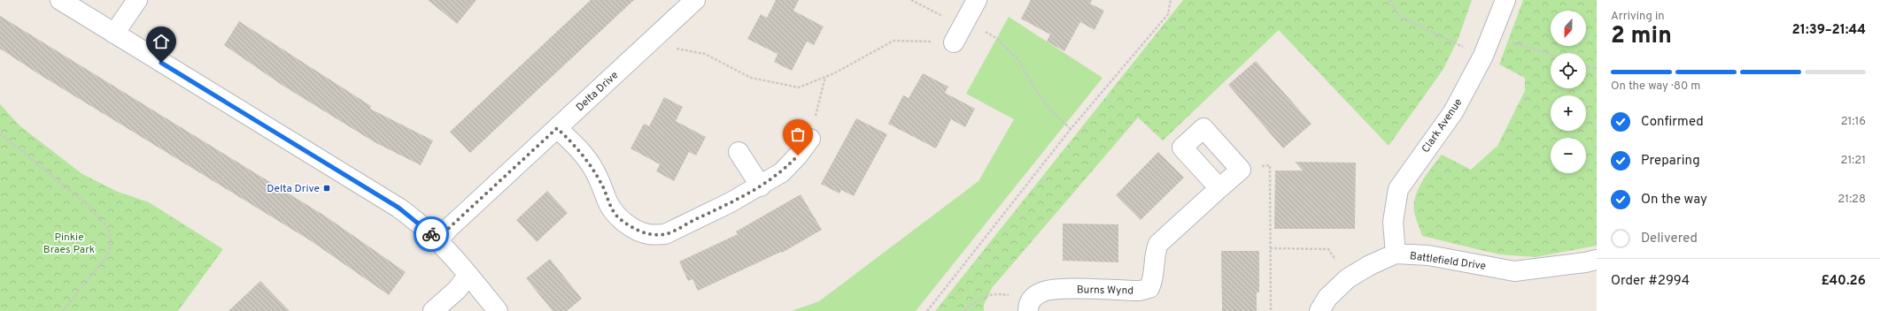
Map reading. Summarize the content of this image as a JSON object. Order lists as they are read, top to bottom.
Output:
{
  "streets": {
    "street": [
      "Delta Drive",
      "Clark Avenue",
      "Battlefield Drive",
      "Burns Wynd"
    ]
  },
  "crossings": [
    ["Clark Avenue", "Battlefield Drive"]
  ],
  "parks": ["Pinkie Braes Park"],
  "places": {
    "transit": ["Delta Drive"]
  },
  "north": "bottom",
  "page": {
    "heading": ["2 min", "Arriving in", "21:39–21:44"],
    "panel": ["Order #2994", "£40.26"],
    "map_buttons": ["+", "−"],
    "bar": "On the way · 80 m",
    "list": [
      ["Confirmed", "21:16"],
      ["Preparing", "21:21"],
      ["On the way", "21:28"],
      "Delivered"
    ]
  }
}
